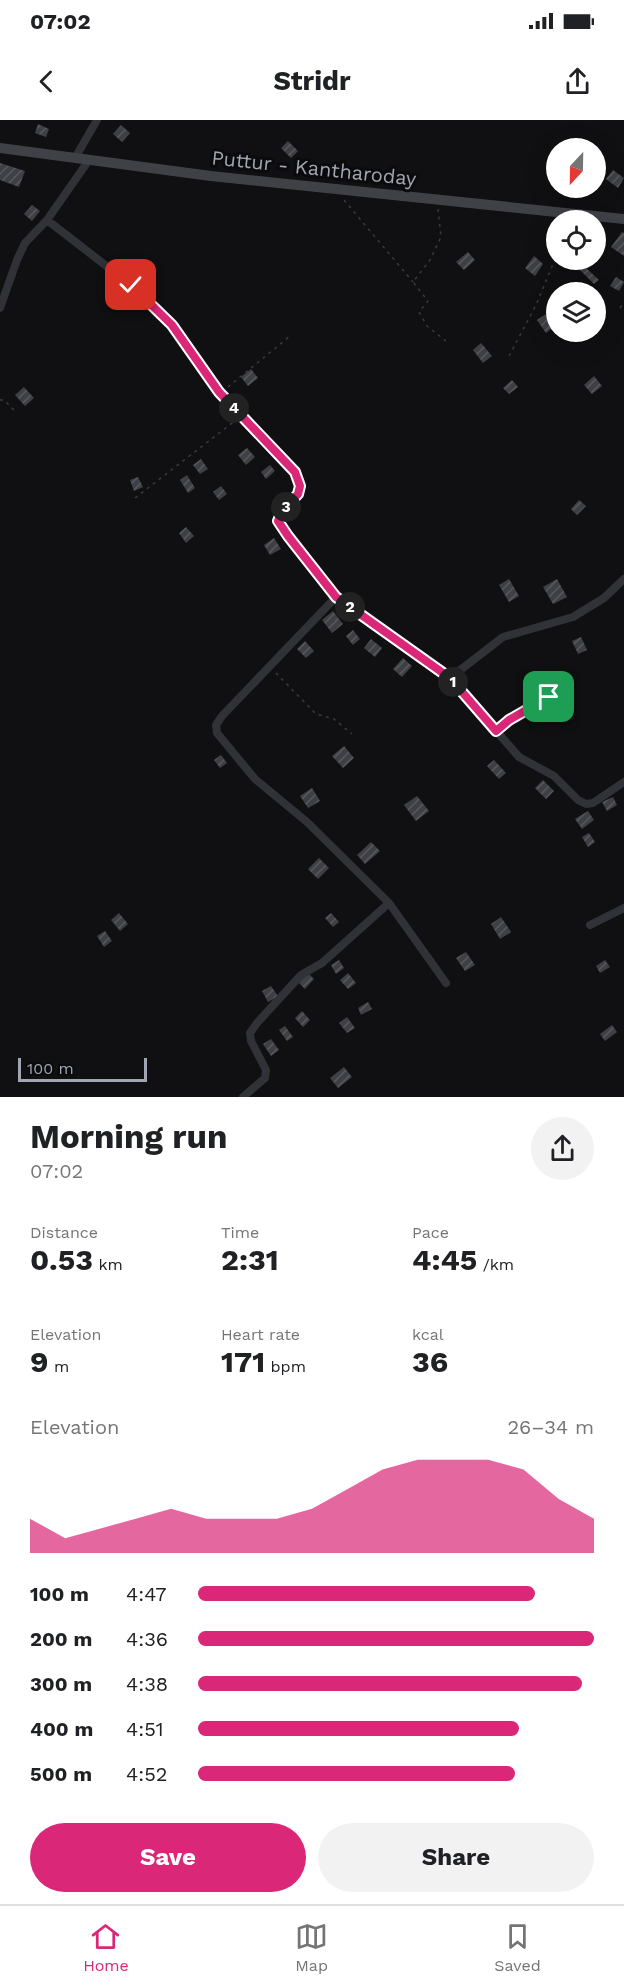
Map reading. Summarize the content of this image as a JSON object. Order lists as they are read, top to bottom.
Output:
{
  "streets": {
    "main road": ["Puttur - Kantharoday"]
  },
  "scale_bar": "100 m",
  "north": "bottom",
  "page": {
    "status": "07:02",
    "header": "Stridr",
    "pins": [
      "4",
      "3",
      "2",
      "1"
    ],
    "scale": "100 m",
    "heading": ["Morning run", "07:02"],
    "stats": [
      ["Distance", "0.53 km"],
      ["Time", "2:31"],
      ["Pace", "4:45 /km"],
      ["Elevation", "9 m"],
      ["Heart rate", "171 bpm"],
      ["kcal", "36"]
    ],
    "chart": ["Elevation", "26–34 m"],
    "list": [
      {
        "name": "100 m",
        "note": "4:47"
      },
      {
        "name": "200 m",
        "note": "4:36"
      },
      {
        "name": "300 m",
        "note": "4:38"
      },
      {
        "name": "400 m",
        "note": "4:51"
      },
      {
        "name": "500 m",
        "note": "4:52"
      }
    ],
    "buttons": ["Save", "Share"],
    "tabs": ["Home", "Map", "Saved"]
  }
}
